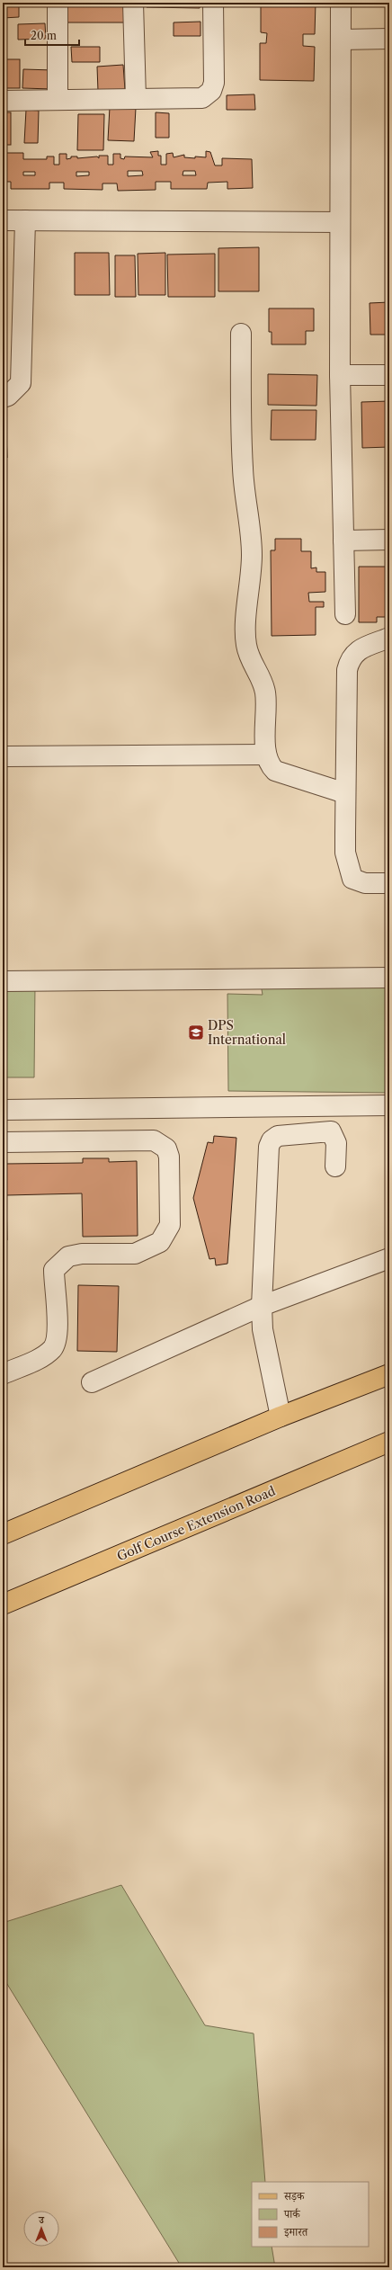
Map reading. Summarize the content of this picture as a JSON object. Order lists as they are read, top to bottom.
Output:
{
  "streets": {
    "main road": ["Golf Course Extension Road"]
  },
  "places": {
    "school or university": ["DPS International"]
  },
  "legend": ["सड़क", "पार्क", "इमारत"],
  "scale_bar": "20 m",
  "north": "top"
}
